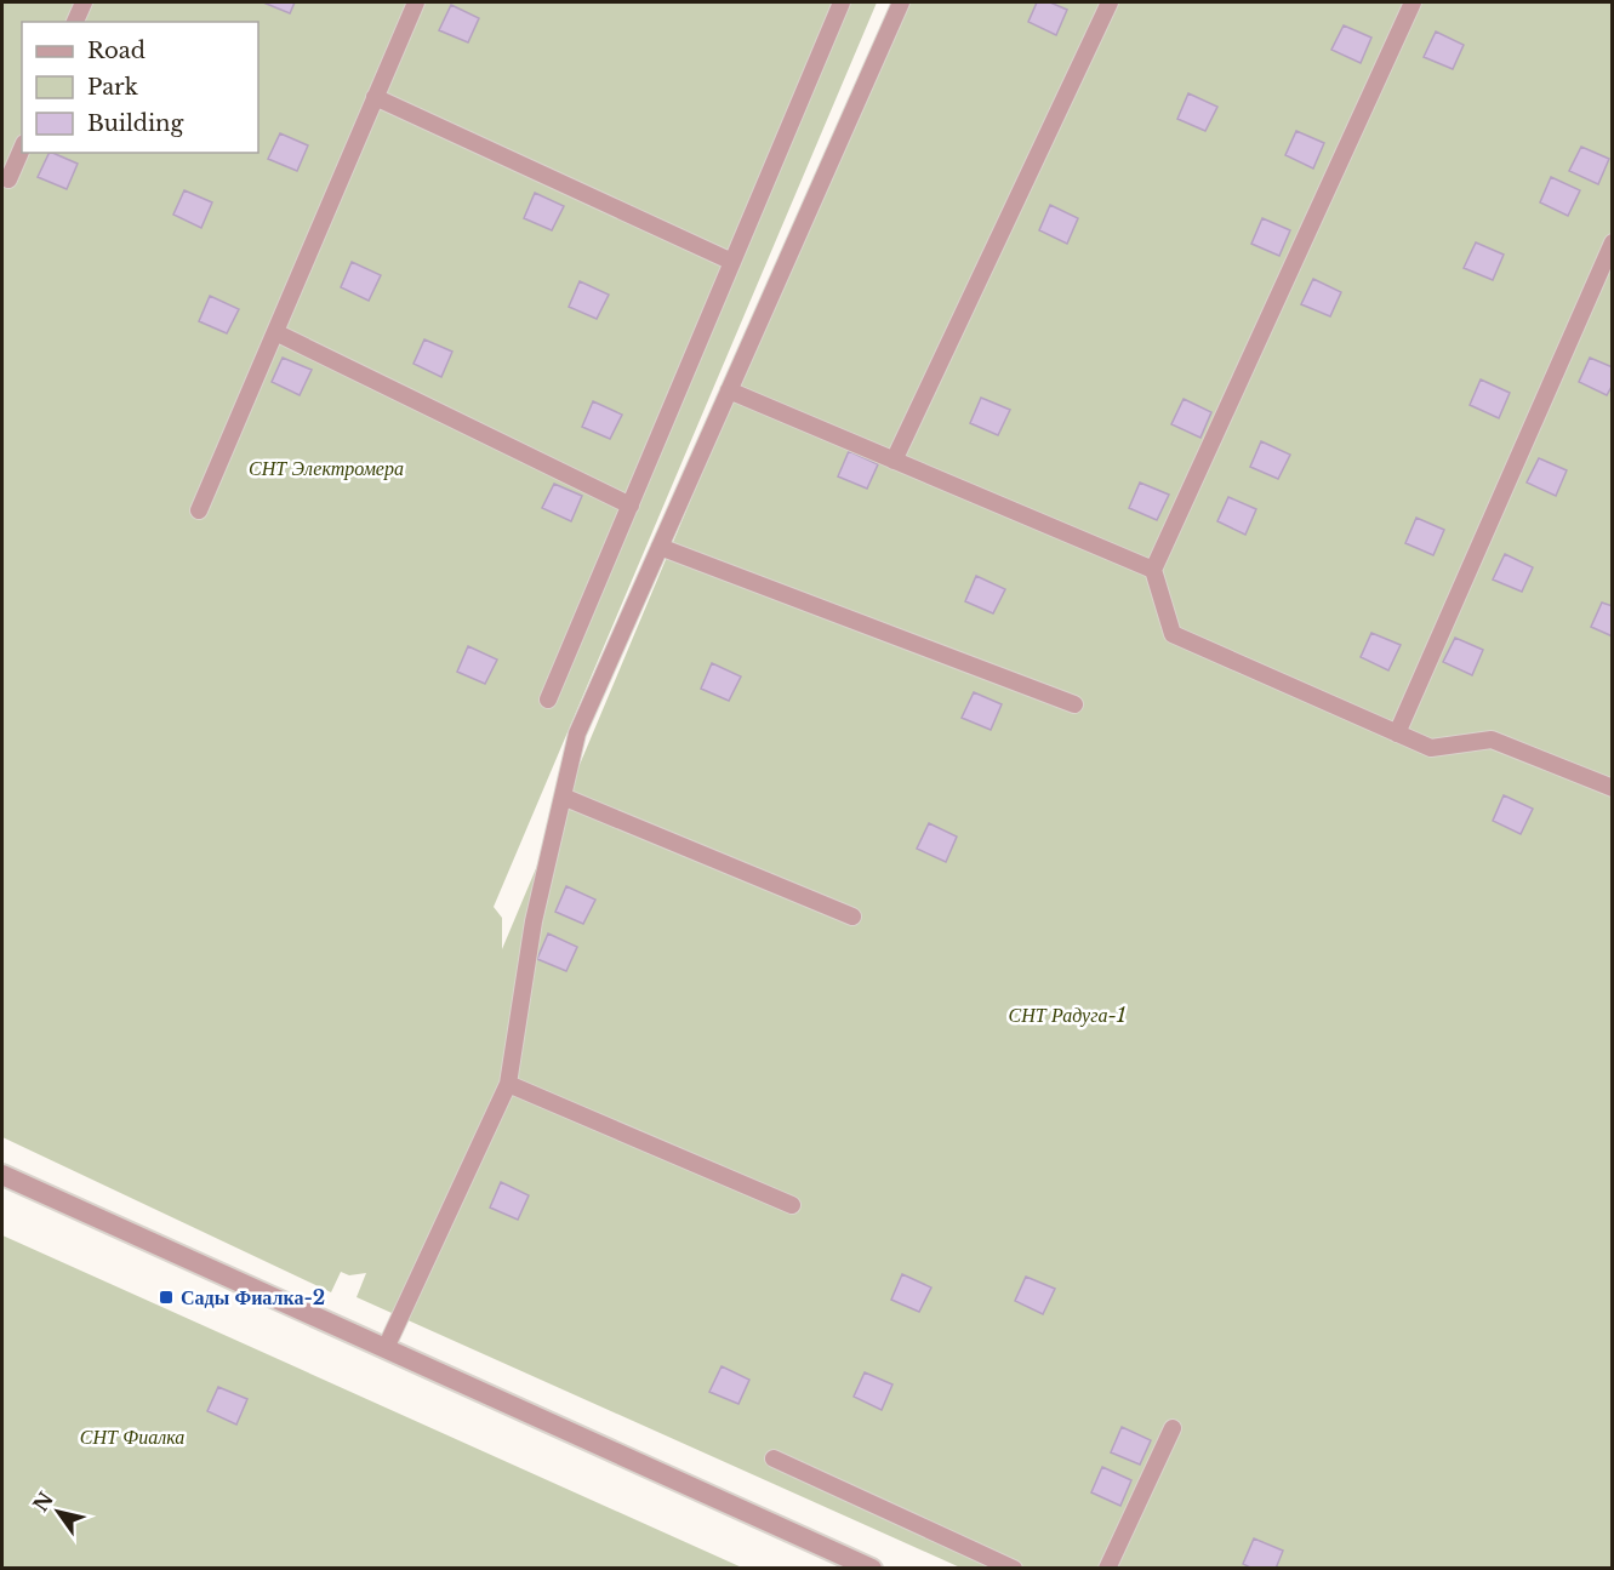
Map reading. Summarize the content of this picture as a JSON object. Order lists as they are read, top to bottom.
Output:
{
  "parks": ["СНТ Электромера", "СНТ Радуга-1", "СНТ Фиалка"],
  "places": {
    "transit": ["Сады Фиалка-2"]
  },
  "legend": ["Road", "Park", "Building"],
  "north": "top left"
}
